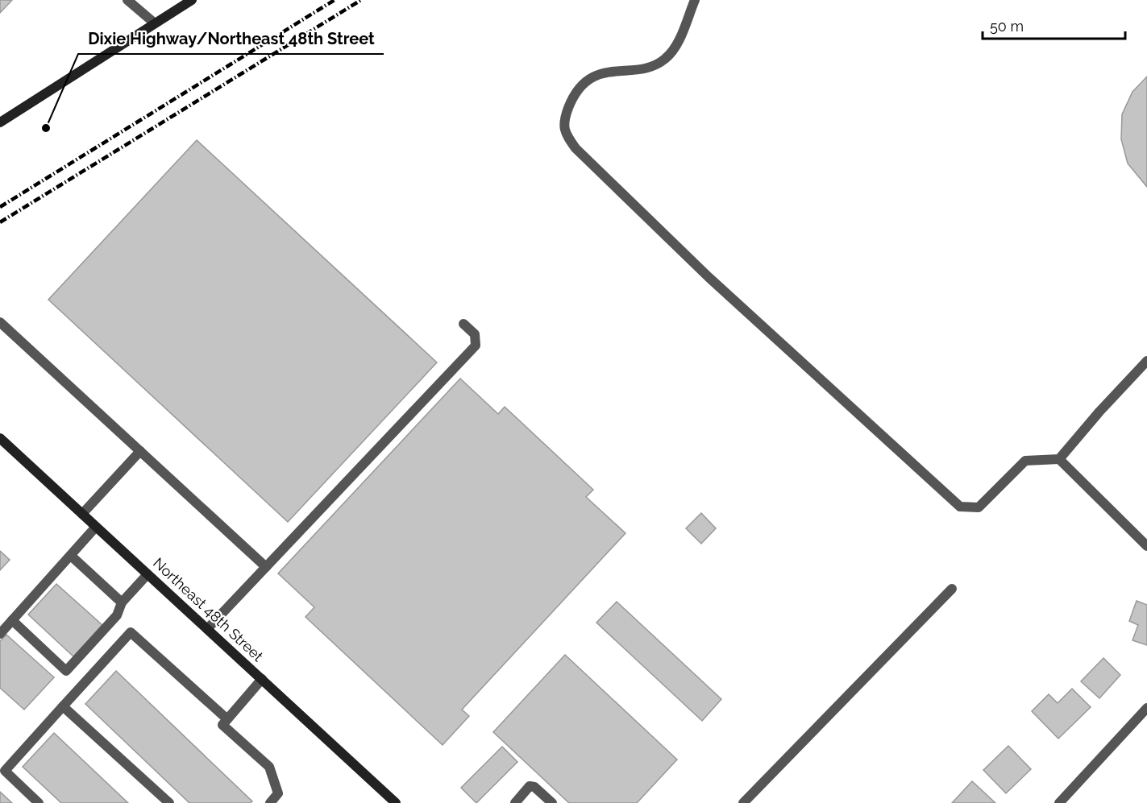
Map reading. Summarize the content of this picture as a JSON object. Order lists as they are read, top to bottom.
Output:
{
  "streets": {
    "street": ["Northeast 48th Street"]
  },
  "places": ["Dixie Highway/Northeast 48th Street"],
  "scale_bar": "50 m"
}
